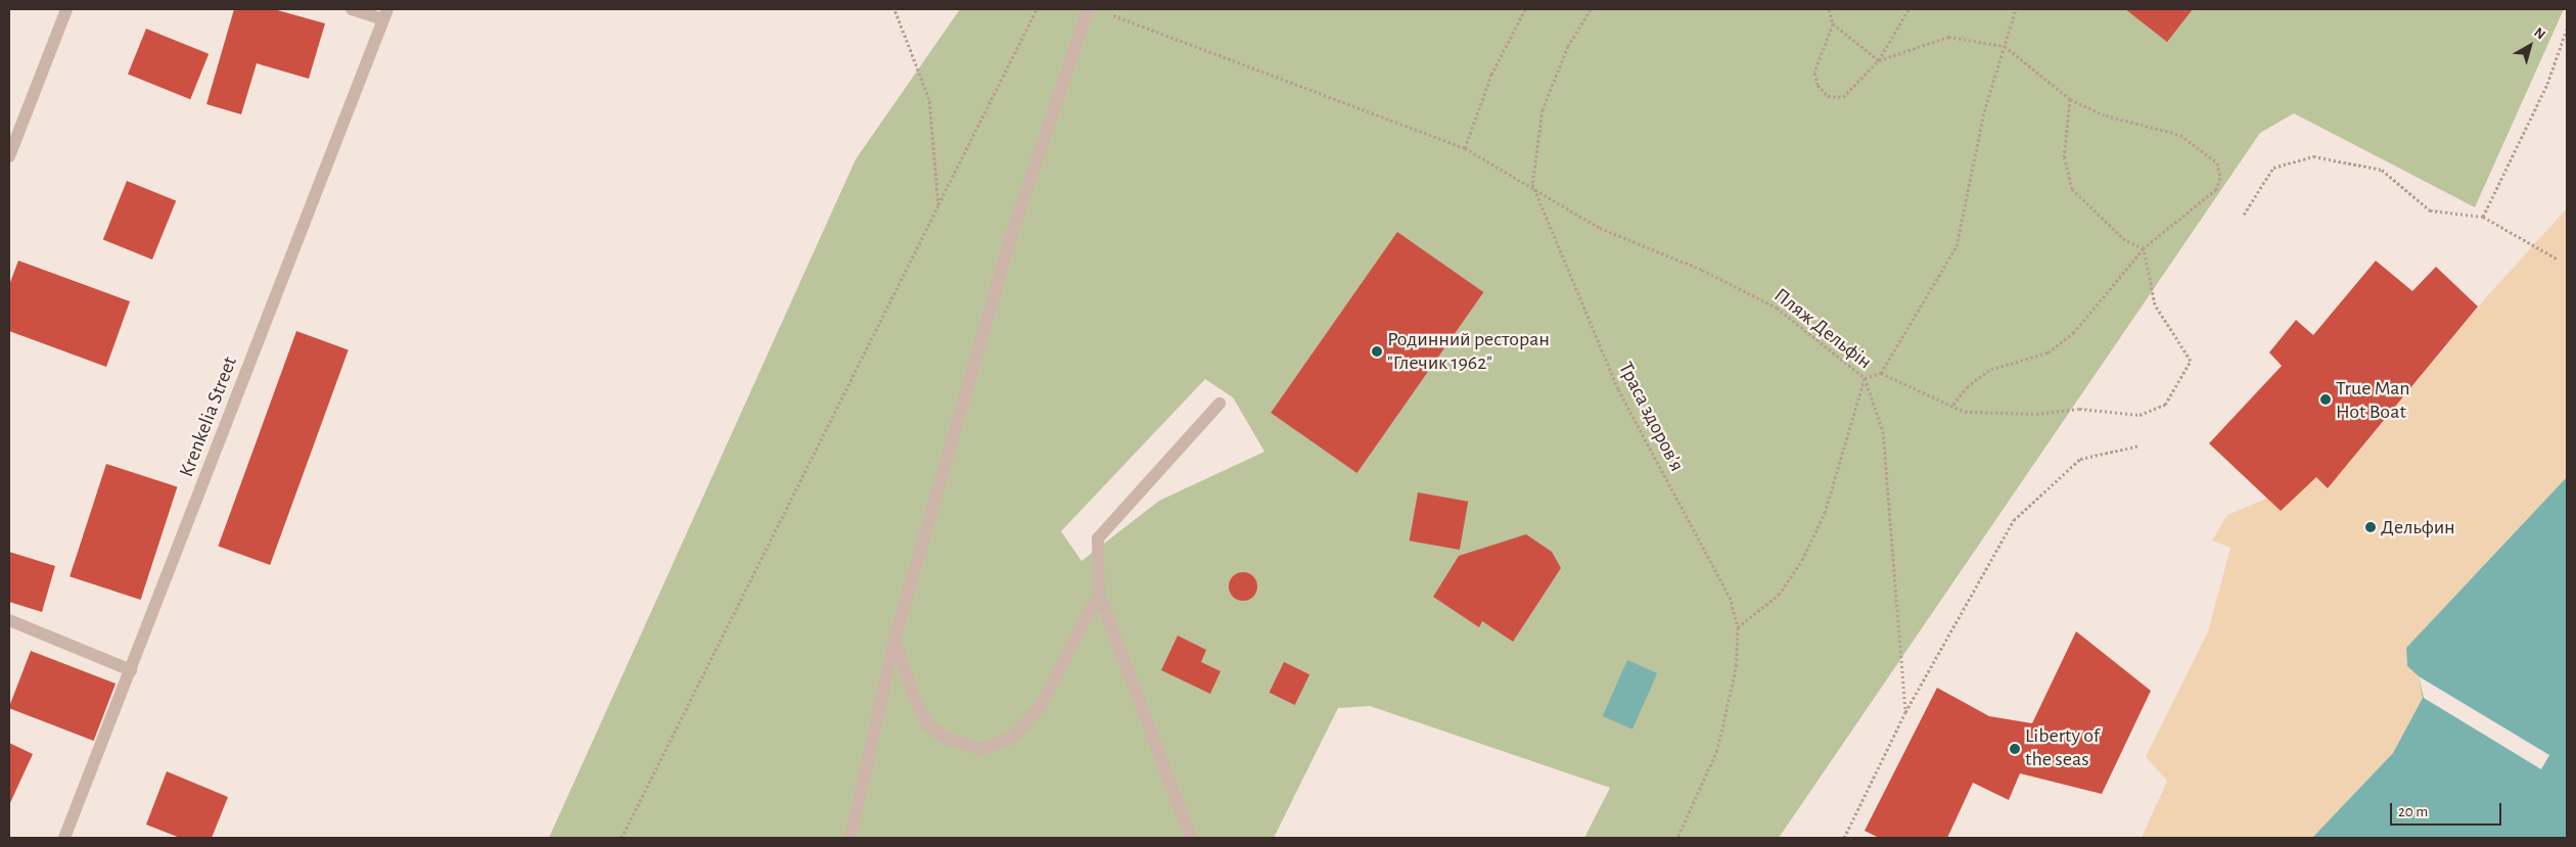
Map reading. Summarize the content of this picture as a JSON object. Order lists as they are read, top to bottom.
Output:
{
  "streets": {
    "street": ["Krenkelia Street"],
    "path": ["Пляж Дельфін", "Траса здоров’я"]
  },
  "crossings": [
    ["Пляж Дельфін", "Траса здоров’я"]
  ],
  "places": [
    "Родинний ресторан \"Глечик 1962\"",
    "True Man Hot Boat",
    "Дельфин",
    "Liberty of the seas"
  ],
  "scale_bar": "20 m",
  "north": "top right"
}
